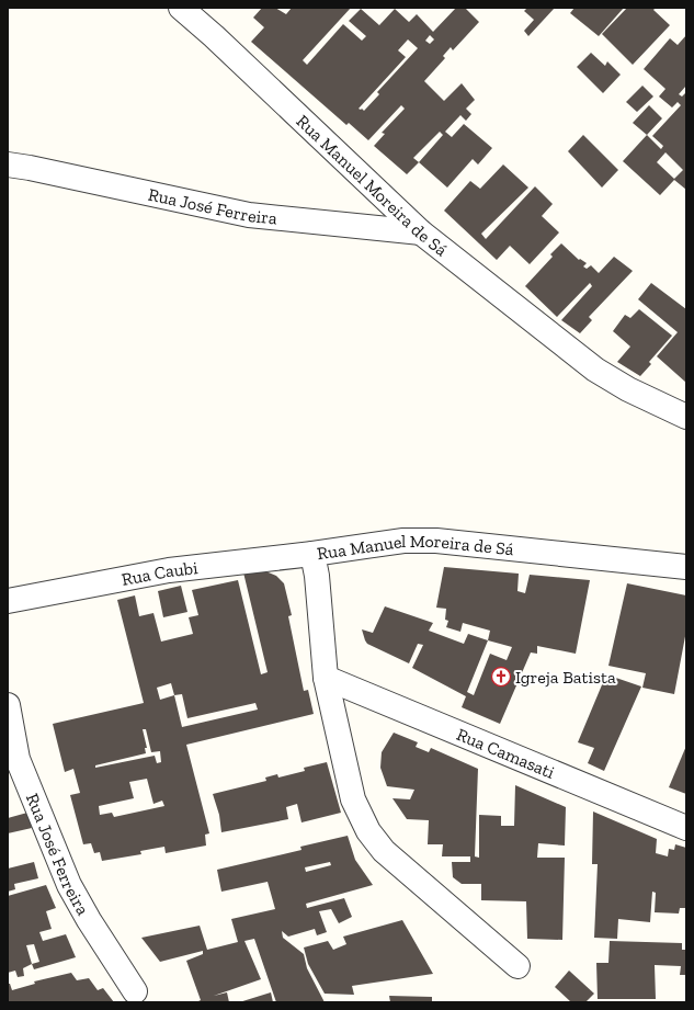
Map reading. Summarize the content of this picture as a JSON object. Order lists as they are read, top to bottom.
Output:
{
  "streets": {
    "street": [
      "Rua Manuel Moreira de Sá",
      "Rua José Ferreira",
      "Rua Caubi",
      "Rua Camasati"
    ]
  },
  "crossings": [
    ["Rua Manuel Moreira de Sá", "Rua José Ferreira"],
    ["Rua Manuel Moreira de Sá", "Rua Caubi"],
    ["Rua Manuel Moreira de Sá", "Rua Camasati"]
  ],
  "places": {
    "church": ["Igreja Batista"]
  }
}
